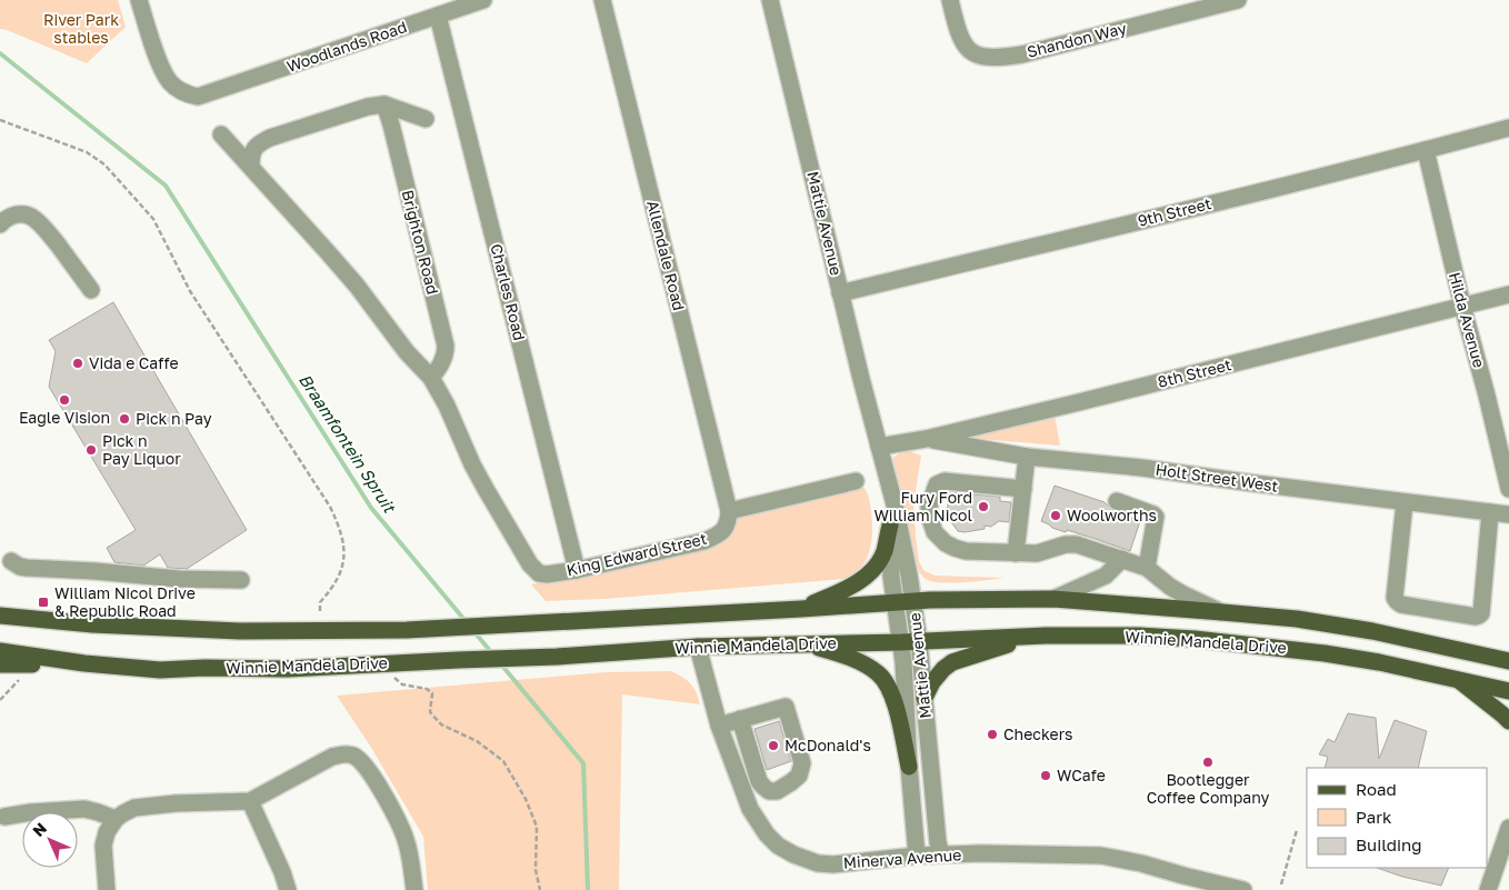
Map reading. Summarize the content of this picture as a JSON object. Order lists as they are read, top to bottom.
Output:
{
  "streets": {
    "main road": ["Winnie Mandela Drive"],
    "street": [
      "Shandon Way",
      "Woodlands Road",
      "9th Street",
      "Mattie Avenue",
      "Brighton Road",
      "Allendale Road",
      "Charles Road",
      "Hilda Avenue",
      "8th Street",
      "Holt Street West",
      "King Edward Street",
      "Minerva Avenue"
    ]
  },
  "crossings": [
    ["Woodlands Road", "Charles Road"],
    ["9th Street", "Mattie Avenue"],
    ["9th Street", "Hilda Avenue"],
    ["Mattie Avenue", "8th Street"],
    ["Mattie Avenue", "Winnie Mandela Drive"],
    ["Mattie Avenue", "Minerva Avenue"],
    ["Brighton Road", "King Edward Street"],
    ["Allendale Road", "King Edward Street"],
    ["Charles Road", "King Edward Street"],
    ["Hilda Avenue", "8th Street"],
    ["8th Street", "Holt Street West"],
    ["Winnie Mandela Drive", "Minerva Avenue"]
  ],
  "water": ["Braamfontein Spruit"],
  "parks": ["River Park stables"],
  "places": {
    "other": [
      "Vida e Caffe",
      "Eagle Vision",
      "Pick n Pay",
      "Pick n Pay Liquor",
      "Fury Ford William Nicol",
      "Woolworths",
      "Checkers",
      "McDonald's",
      "Bootlegger Coffee Company",
      "WCafe"
    ],
    "transit": ["William Nicol Drive & Republic Road"]
  },
  "legend": ["Road", "Park", "Building"],
  "north": "top left"
}
